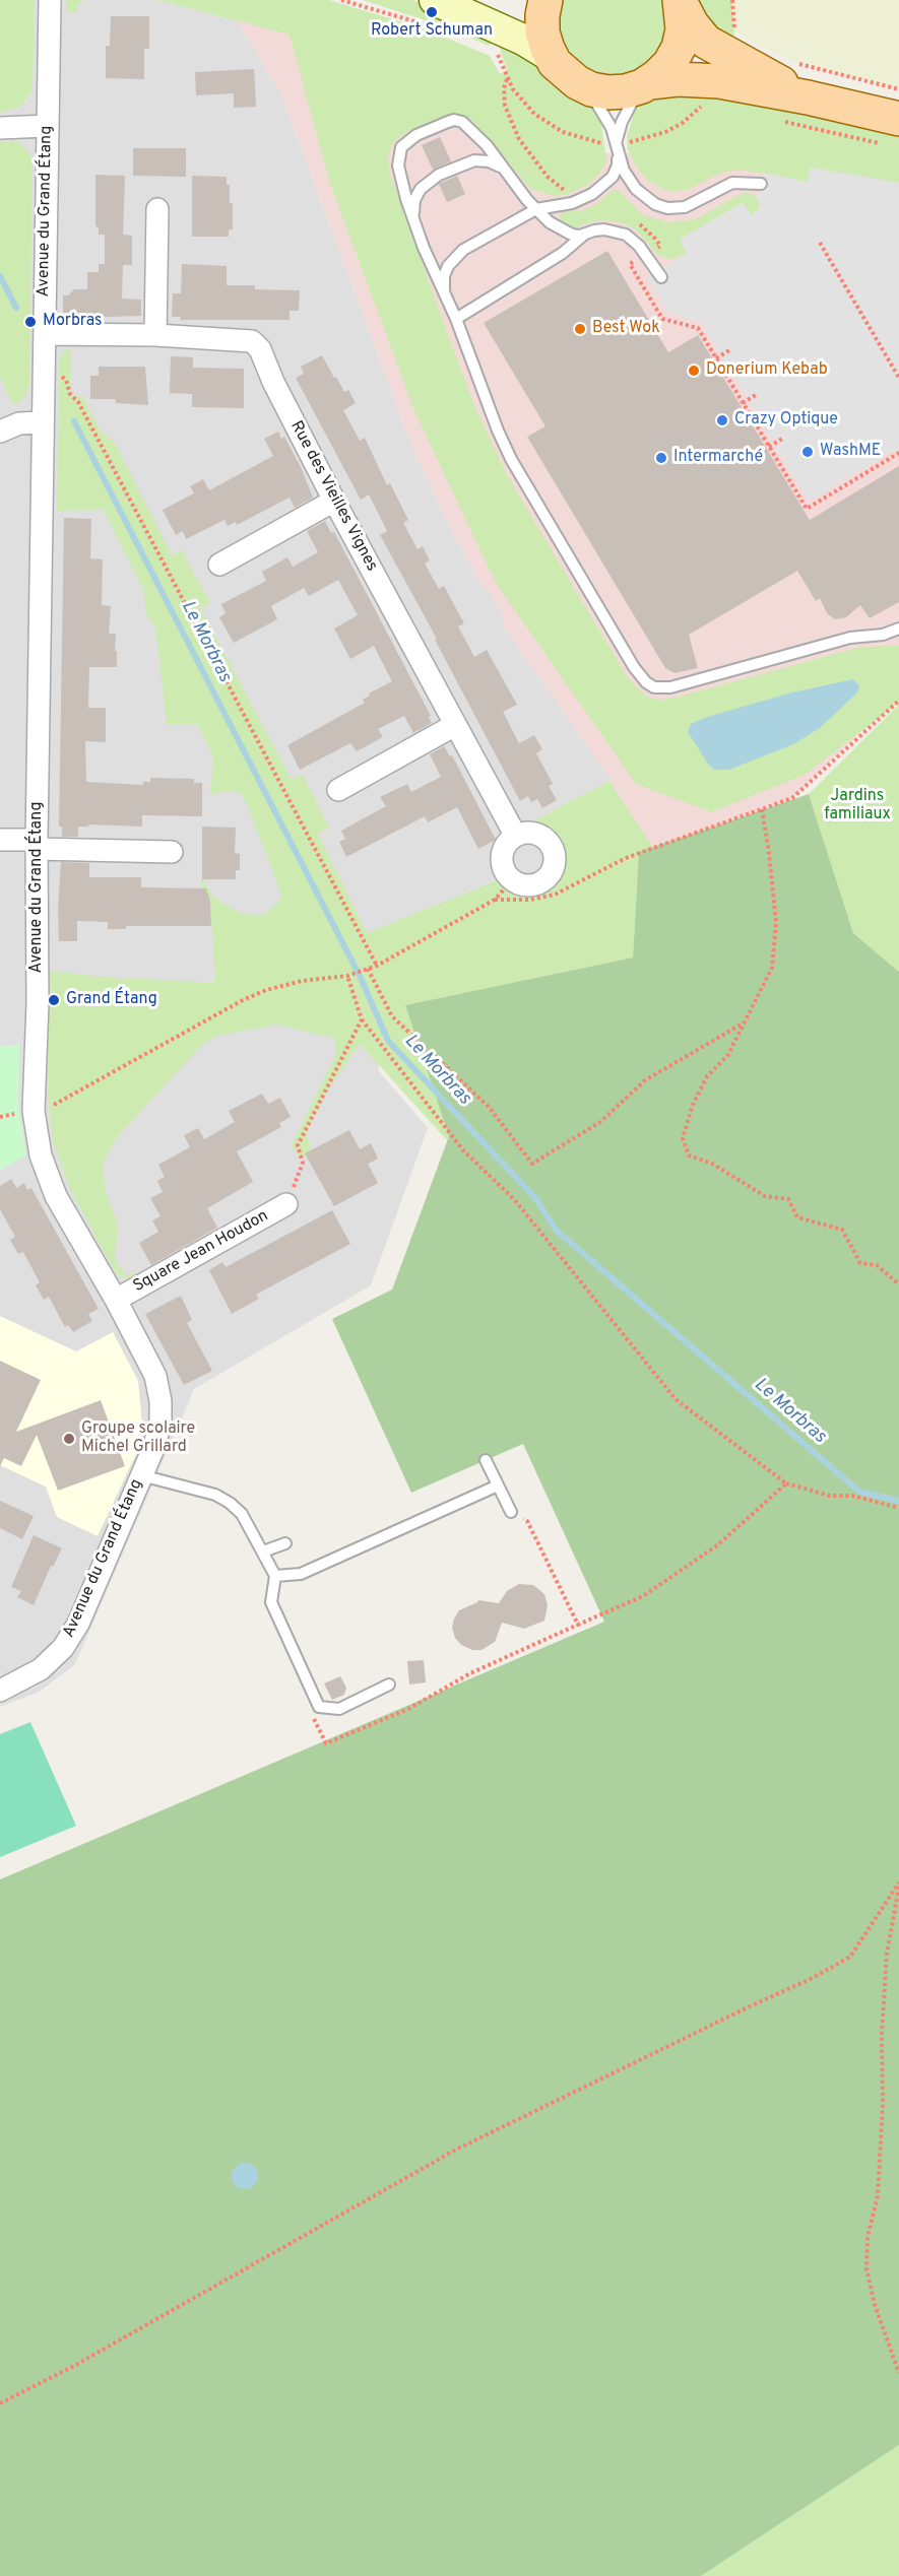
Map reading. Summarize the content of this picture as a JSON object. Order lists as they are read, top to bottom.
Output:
{
  "streets": {
    "street": ["Avenue du Grand Étang", "Rue des Vieilles Vignes", "Square Jean Houdon"]
  },
  "crossings": [
    ["Avenue du Grand Étang", "Rue des Vieilles Vignes"],
    ["Avenue du Grand Étang", "Square Jean Houdon"]
  ],
  "water": ["Le Morbras"],
  "parks": ["Jardins familiaux"],
  "places": [
    "Robert Schuman",
    "Morbras",
    "Best Wok",
    "Donerium Kebab",
    "Crazy Optique",
    "WashME",
    "Intermarché",
    "Grand Étang",
    "Groupe scolaire Michel Grillard"
  ]
}
